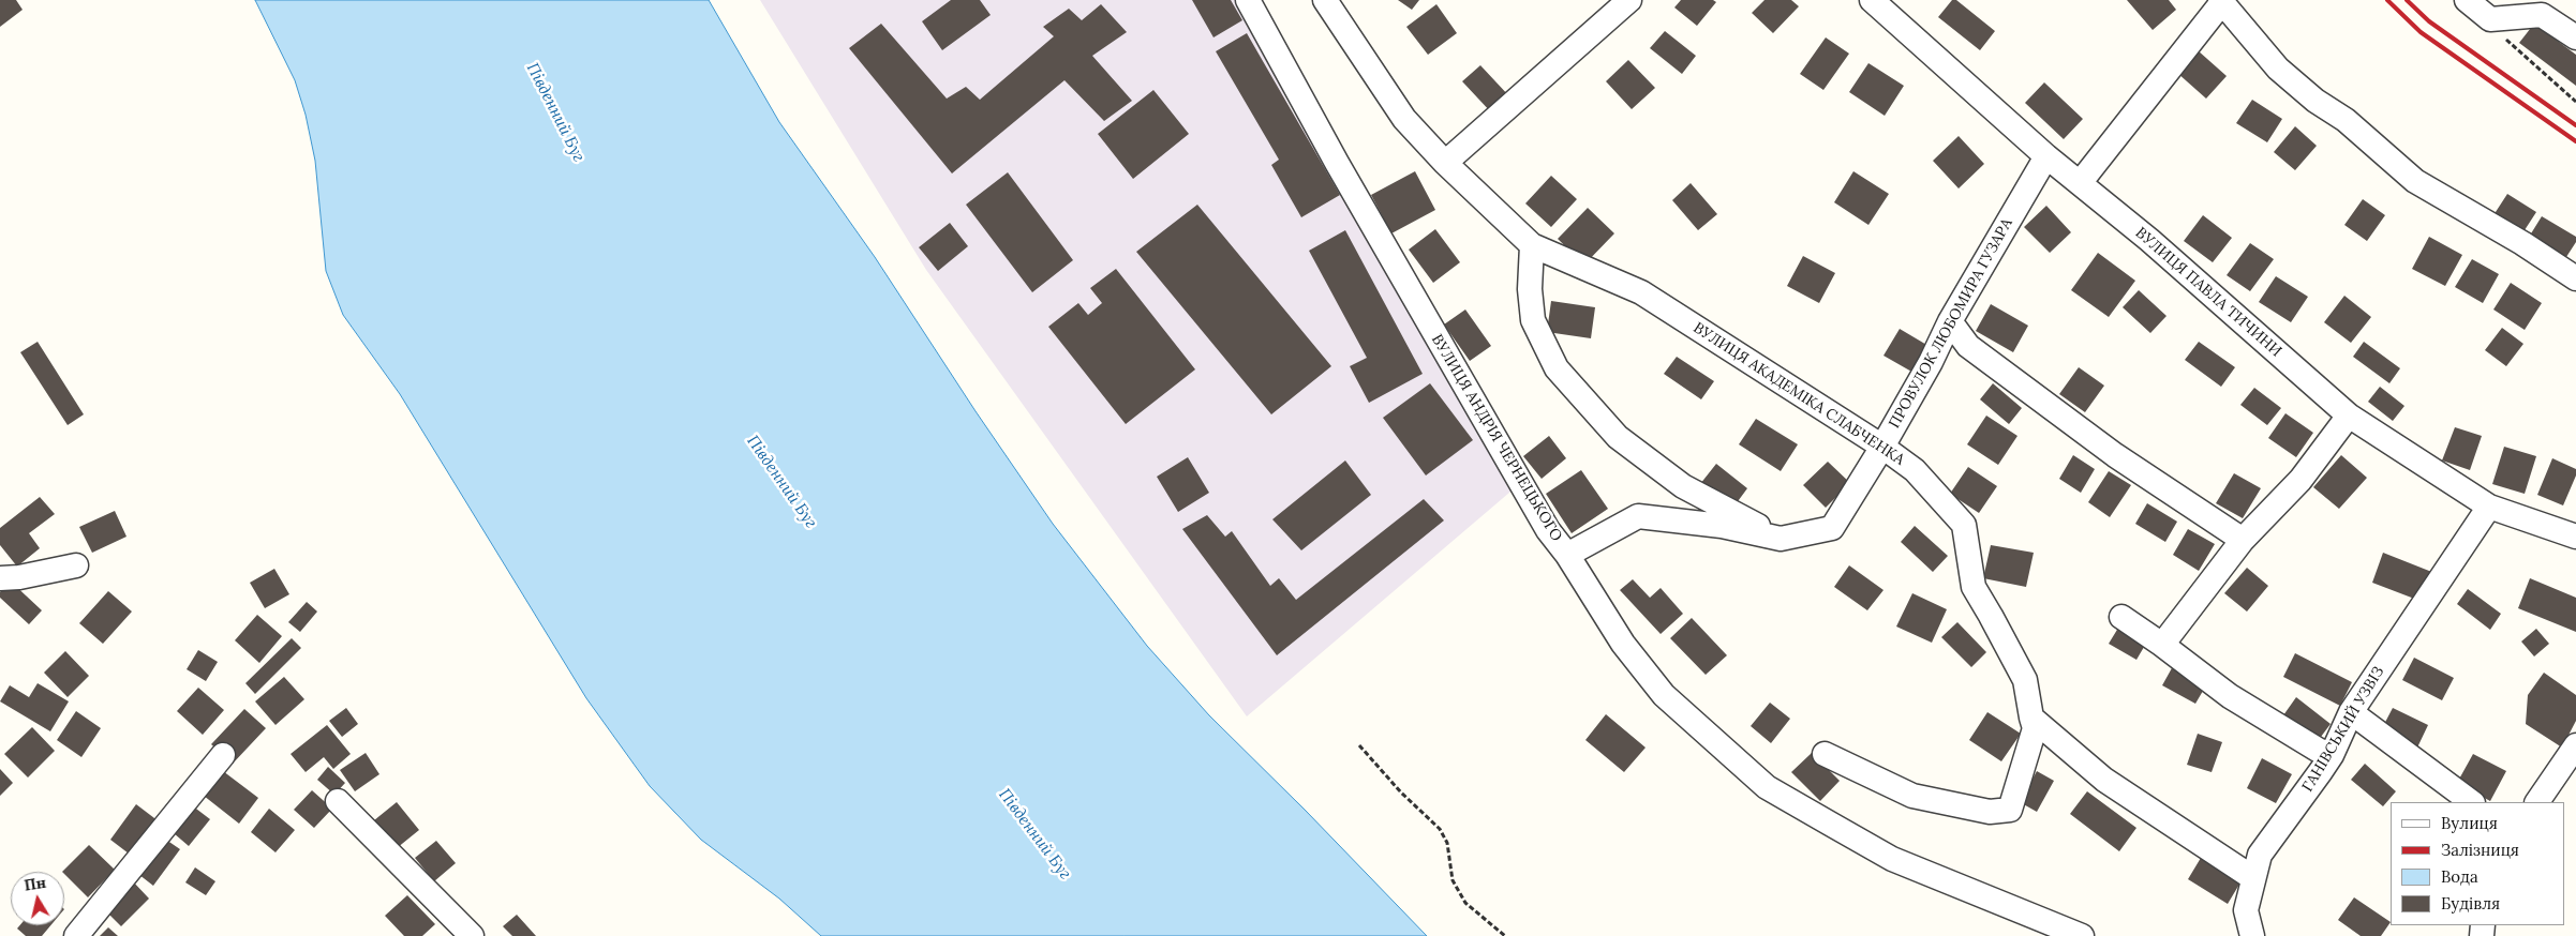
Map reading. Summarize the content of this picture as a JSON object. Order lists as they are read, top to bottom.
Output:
{
  "streets": {
    "street": [
      "ВУЛИЦЯ ПАВЛА ТИЧИНИ",
      "ПРОВУЛОК ЛЮБОМИРА ГУЗАРА",
      "ВУЛИЦЯ АКАДЕМІКА СЛАБЧЕНКА",
      "ВУЛИЦЯ АНДРІЯ ЧЕРНЕЦЬКОГО",
      "ГАНІВСЬКИЙ УЗВІЗ"
    ]
  },
  "crossings": [
    ["ВУЛИЦЯ ПАВЛА ТИЧИНИ", "ПРОВУЛОК ЛЮБОМИРА ГУЗАРА"],
    ["ВУЛИЦЯ ПАВЛА ТИЧИНИ", "ГАНІВСЬКИЙ УЗВІЗ"],
    ["ПРОВУЛОК ЛЮБОМИРА ГУЗАРА", "ВУЛИЦЯ АКАДЕМІКА СЛАБЧЕНКА"]
  ],
  "water": ["Південний Буг"],
  "legend": [
    "Вулиця",
    "Залізниця",
    "Вода",
    "Будівля"
  ],
  "north": "top"
}
